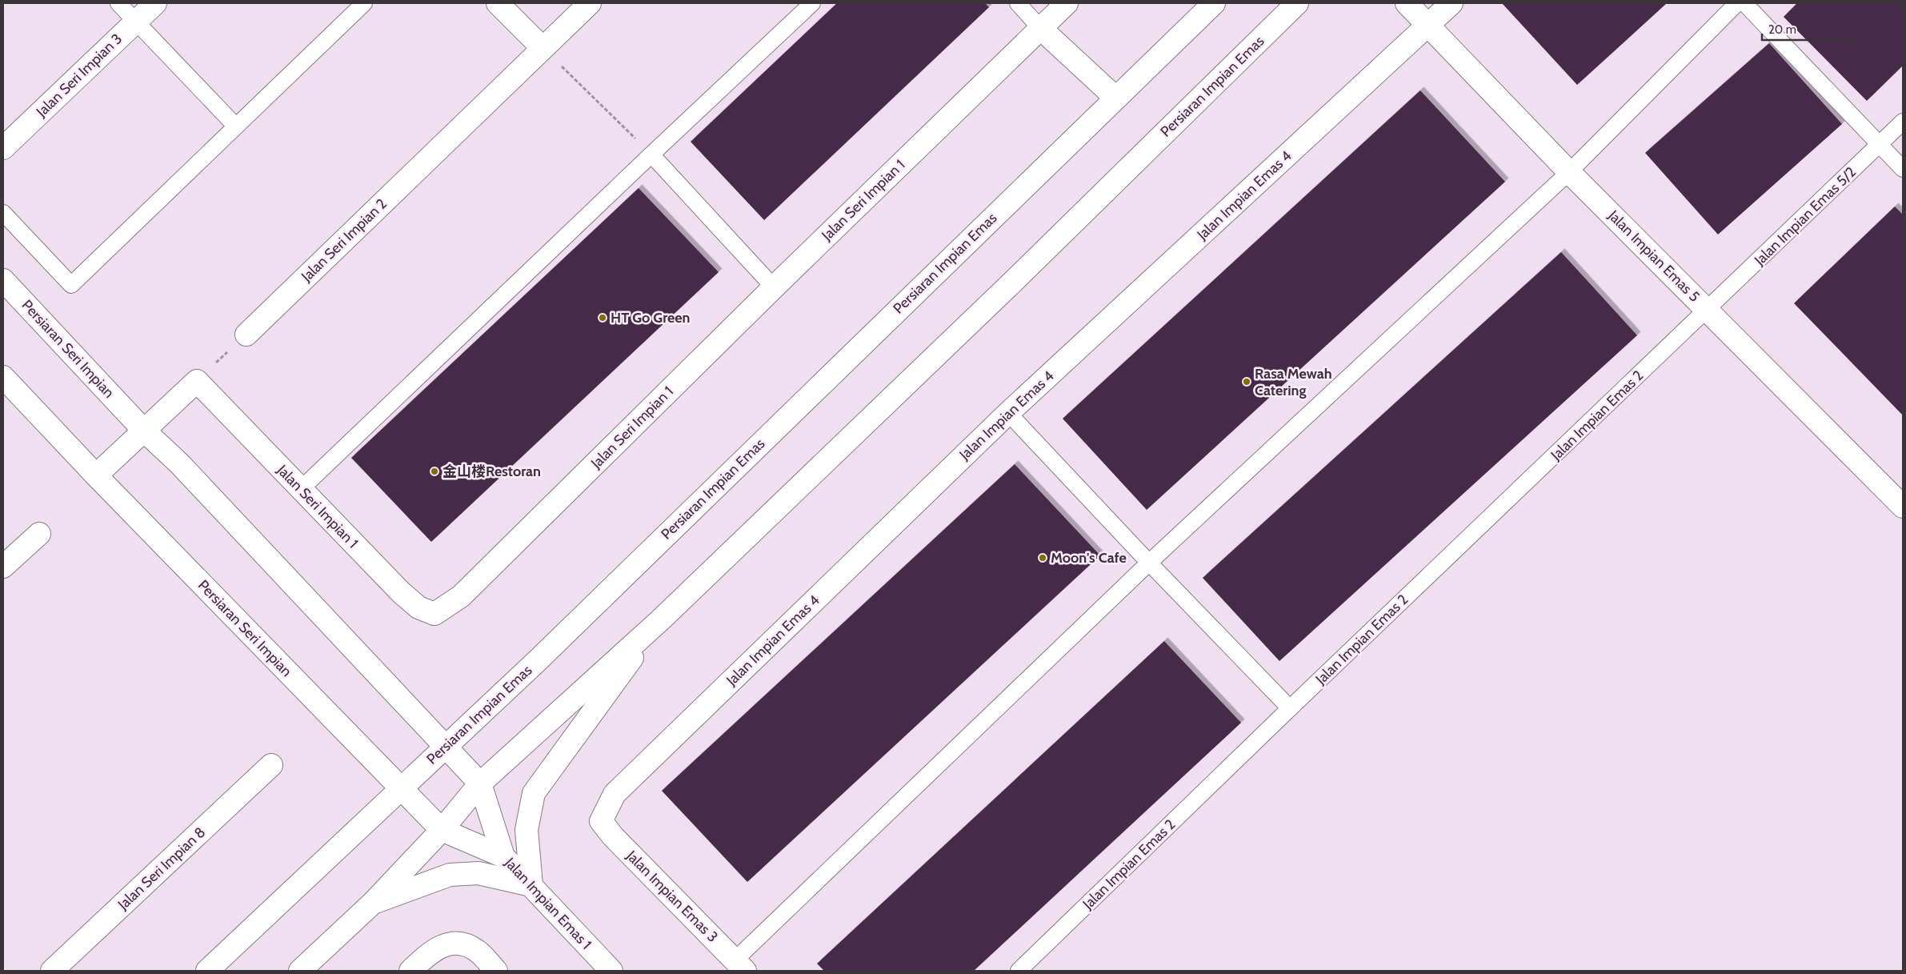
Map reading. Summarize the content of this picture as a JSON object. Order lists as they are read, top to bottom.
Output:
{
  "streets": {
    "street": [
      "Jalan Seri Impian 3",
      "Persiaran Impian Emas",
      "Jalan Impian Emas 4",
      "Jalan Seri Impian 1",
      "Jalan Seri Impian 2",
      "Jalan Impian Emas 5",
      "Persiaran Seri Impian",
      "Jalan Seri Impian 8",
      "Jalan Impian Emas 3",
      "Jalan Impian Emas 1"
    ],
    "lane": ["Jalan Impian Emas 5/2", "Jalan Impian Emas 2"]
  },
  "crossings": [
    ["Persiaran Impian Emas", "Persiaran Seri Impian"],
    ["Persiaran Impian Emas", "Jalan Impian Emas 1"],
    ["Jalan Impian Emas 4", "Jalan Impian Emas 5"],
    ["Jalan Impian Emas 4", "Jalan Impian Emas 3"],
    ["Jalan Impian Emas 5/2", "Jalan Impian Emas 5"],
    ["Jalan Impian Emas 5/2", "Jalan Impian Emas 2"],
    ["Jalan Impian Emas 5", "Jalan Impian Emas 2"],
    ["Persiaran Seri Impian", "Jalan Impian Emas 1"]
  ],
  "places": [
    "HT Go Green",
    "Rasa Mewah Catering",
    "金山楼Restoran",
    "Moon's Cafe"
  ],
  "scale_bar": "20 m"
}
